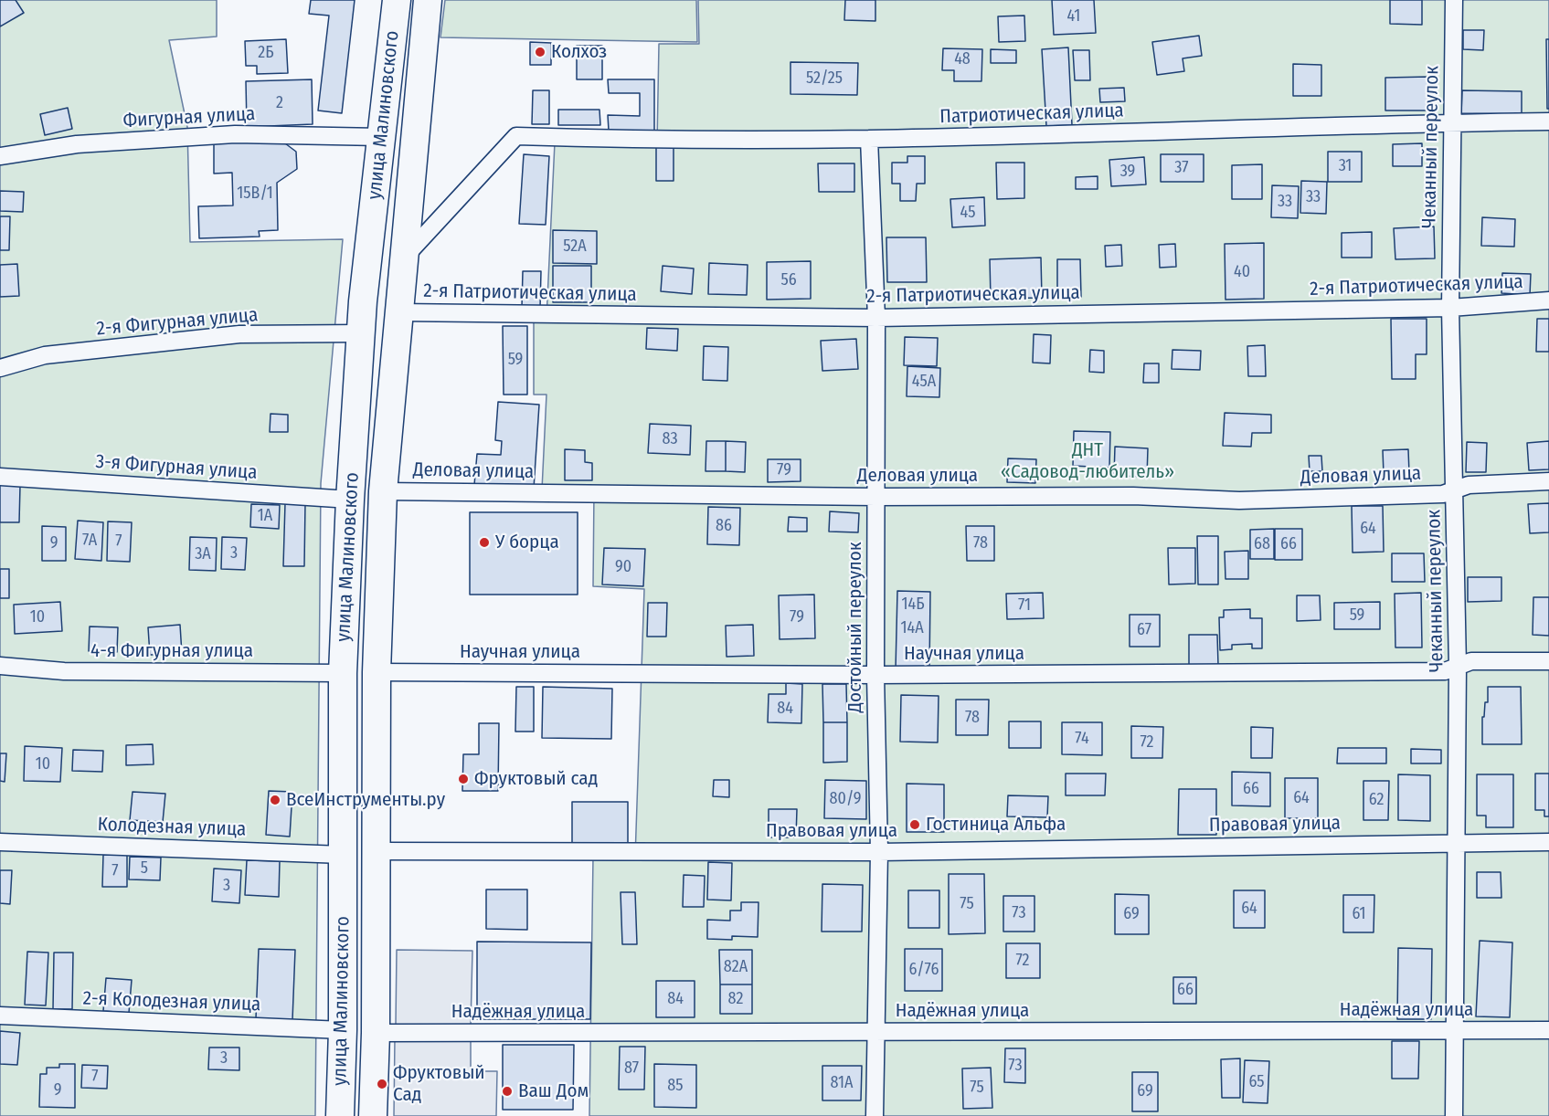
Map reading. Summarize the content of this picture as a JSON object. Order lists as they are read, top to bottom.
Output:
{
  "streets": {
    "highway": ["улица Малиновского"],
    "street": [
      "Патриотическая улица",
      "Фигурная улица",
      "Чеканный переулок",
      "2-я Патриотическая улица",
      "2-я Фигурная улица",
      "3-я Фигурная улица",
      "Деловая улица",
      "Достойный переулок",
      "4-я Фигурная улица",
      "Научная улица",
      "Правовая улица",
      "Колодезная улица",
      "2-я Колодезная улица",
      "Надёжная улица"
    ]
  },
  "crossings": [
    ["Патриотическая улица", "улица Малиновского"],
    ["Патриотическая улица", "Чеканный переулок"],
    ["Патриотическая улица", "Достойный переулок"],
    ["улица Малиновского", "Фигурная улица"],
    ["улица Малиновского", "2-я Патриотическая улица"],
    ["улица Малиновского", "2-я Фигурная улица"],
    ["улица Малиновского", "3-я Фигурная улица"],
    ["улица Малиновского", "Деловая улица"],
    ["улица Малиновского", "4-я Фигурная улица"],
    ["улица Малиновского", "Научная улица"],
    ["улица Малиновского", "Правовая улица"],
    ["улица Малиновского", "Колодезная улица"],
    ["улица Малиновского", "2-я Колодезная улица"],
    ["улица Малиновского", "Надёжная улица"],
    ["Чеканный переулок", "2-я Патриотическая улица"],
    ["Чеканный переулок", "Деловая улица"],
    ["Чеканный переулок", "Научная улица"],
    ["Чеканный переулок", "Правовая улица"],
    ["Чеканный переулок", "Надёжная улица"],
    ["2-я Патриотическая улица", "Достойный переулок"],
    ["Деловая улица", "Достойный переулок"],
    ["Достойный переулок", "Научная улица"],
    ["Достойный переулок", "Правовая улица"],
    ["Достойный переулок", "Надёжная улица"]
  ],
  "parks": ["ДНТ «Садовод-любитель»"],
  "places": [
    "Колхоз",
    "У борца",
    "Фруктовый сад",
    "ВсеИнструменты.ру",
    "Гостиница Альфа",
    "Фруктовый Сад",
    "Ваш Дом"
  ],
  "house_numbers": [
    "41",
    "2Б",
    "48",
    "52/25",
    "2",
    "31",
    "37",
    "39",
    "15В/1",
    "33",
    "33",
    "45",
    "52А",
    "40",
    "56",
    "59",
    "45А",
    "83",
    "79",
    "1А",
    "86",
    "64",
    "7А",
    "7",
    "9",
    "78",
    "68",
    "66",
    "3",
    "3А",
    "90",
    "14Б",
    "71",
    "59",
    "10",
    "79",
    "14А",
    "67",
    "84",
    "78",
    "74",
    "72",
    "10",
    "66",
    "64",
    "80/9",
    "62",
    "5",
    "7",
    "3",
    "75",
    "64",
    "73",
    "69",
    "61",
    "72",
    "82А",
    "6/76",
    "66",
    "84",
    "82",
    "3",
    "73",
    "87",
    "7",
    "65",
    "81А",
    "85",
    "75",
    "9",
    "69"
  ]
}
